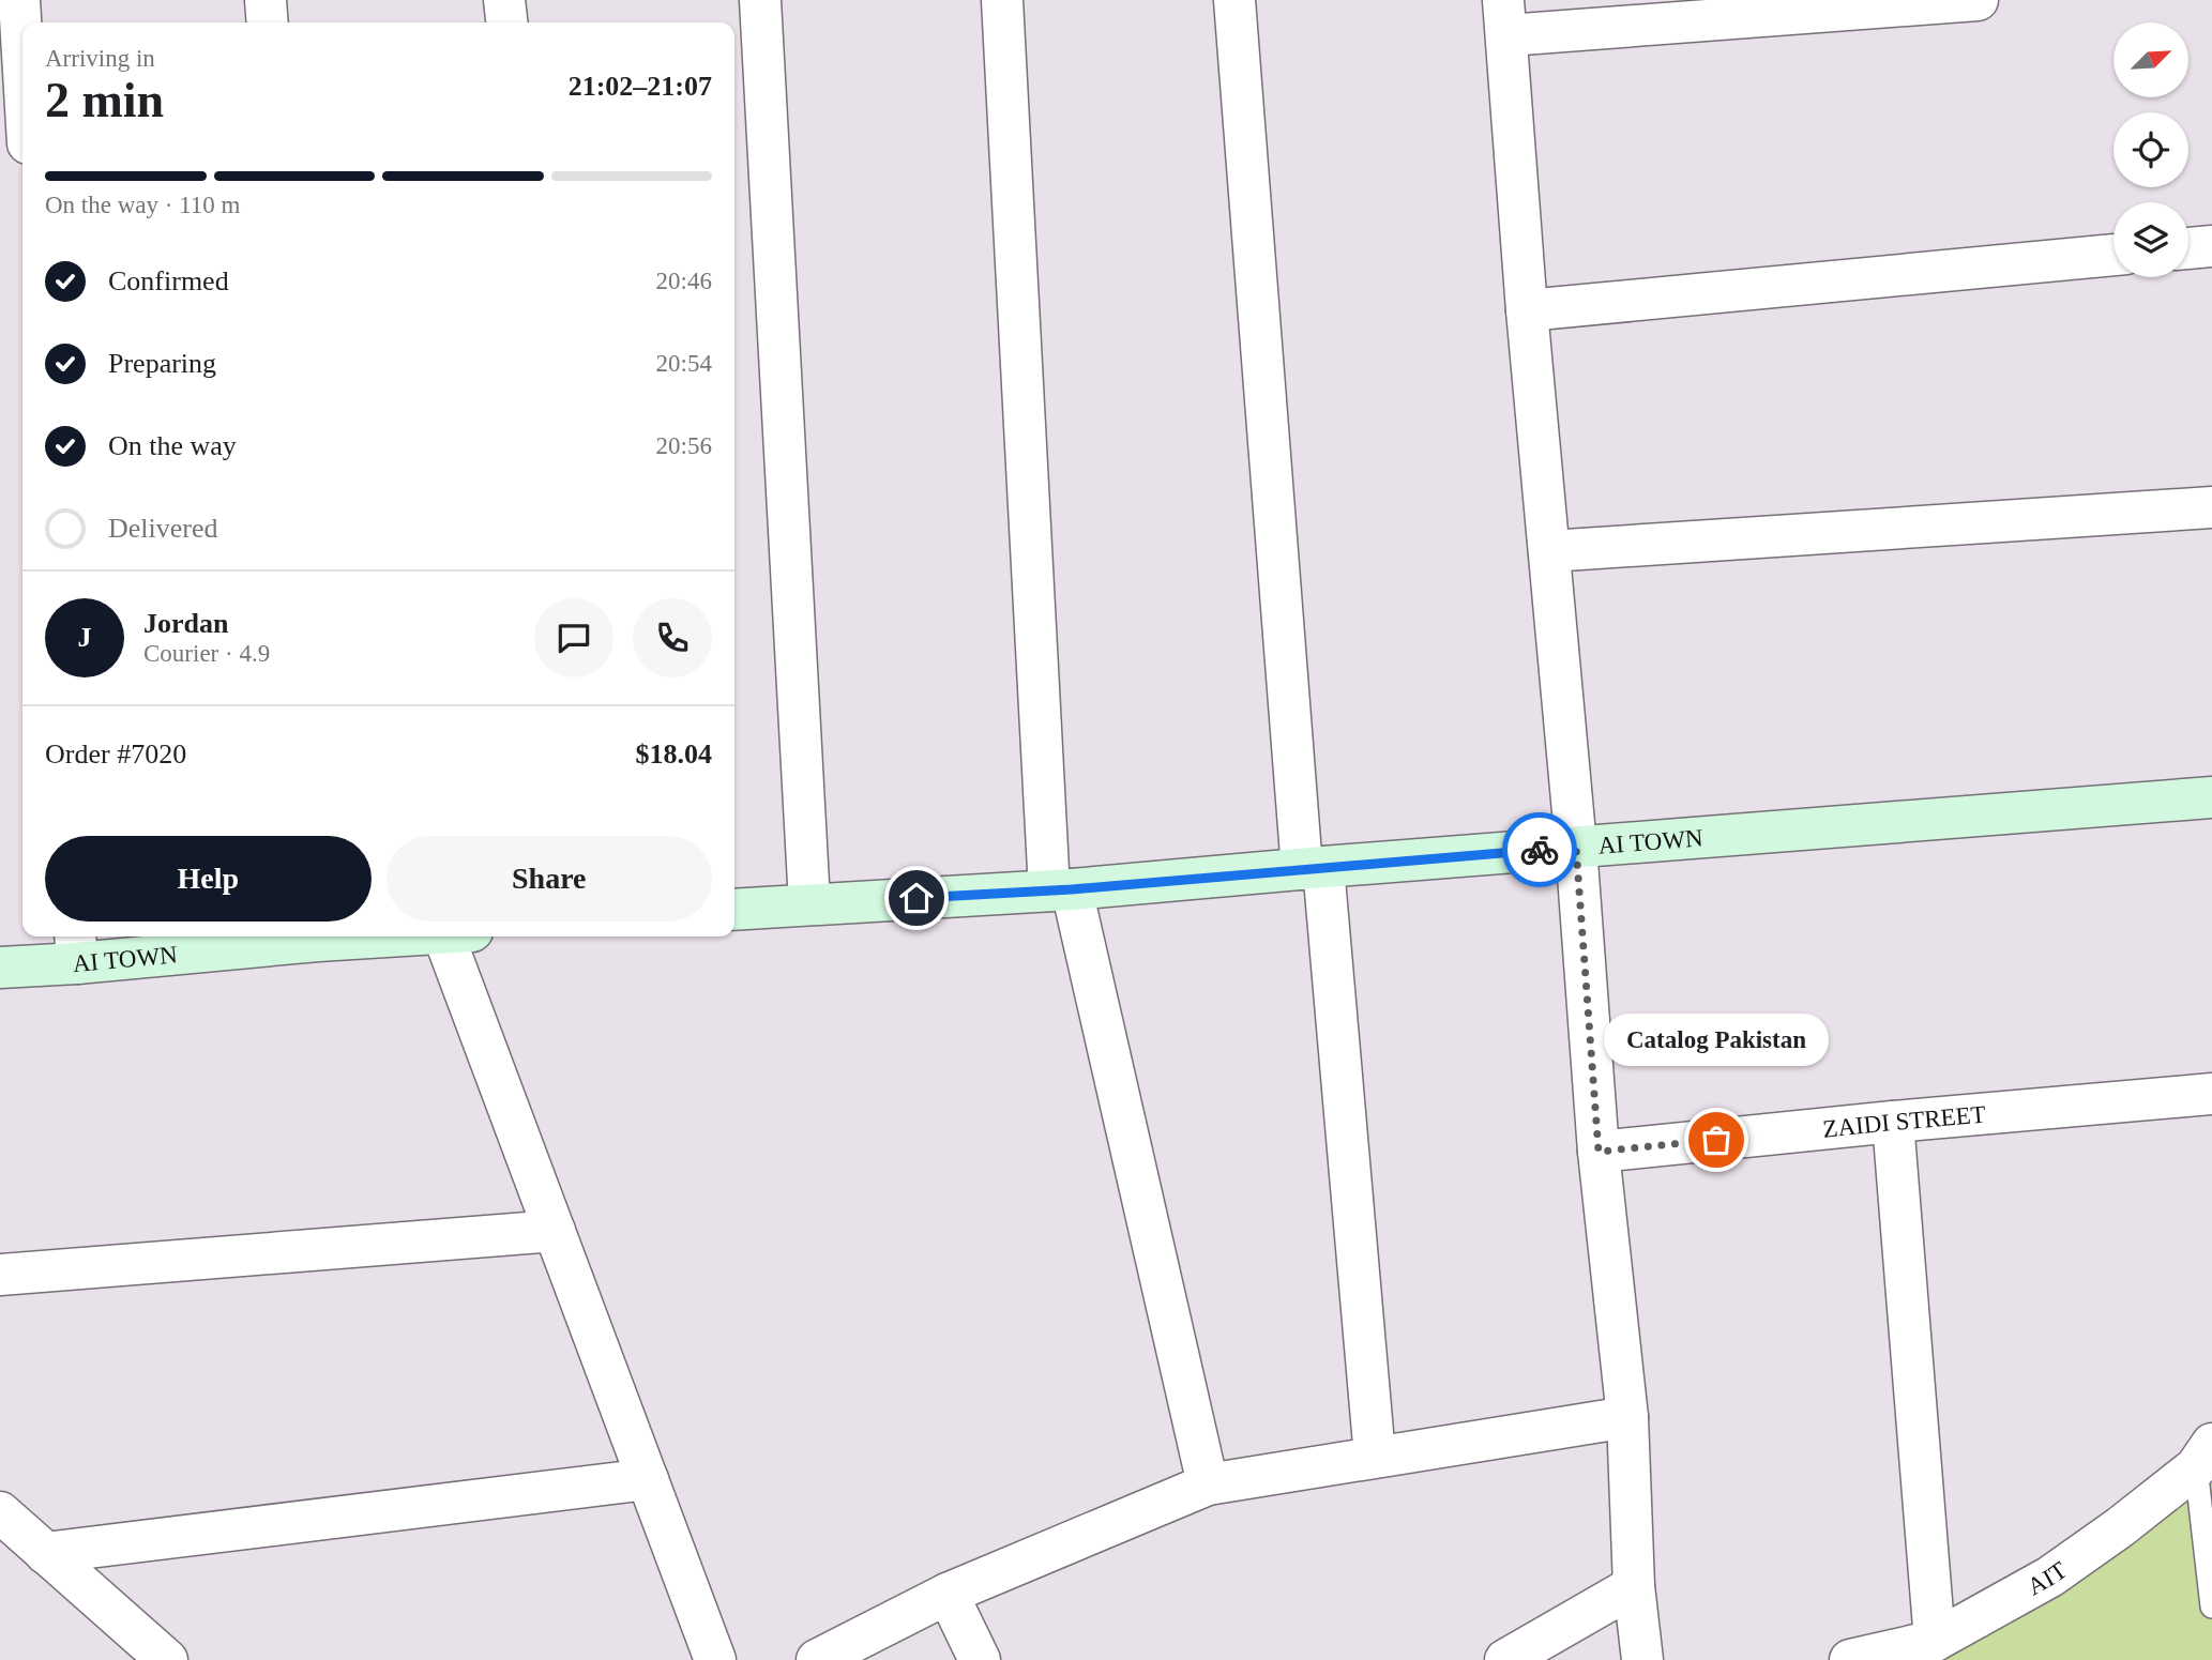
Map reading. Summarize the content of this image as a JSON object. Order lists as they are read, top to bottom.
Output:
{
  "streets": {
    "street": ["AI TOWN", "ZAIDI STREET", "AIT"]
  },
  "places": ["Catalog Pakistan"],
  "north": "top right",
  "page": {
    "heading": ["2 min", "Arriving in", "21:02–21:07"],
    "panel": [
      "Jordan",
      "Courier · 4.9",
      "Order #7020",
      "$18.04"
    ],
    "bar": "On the way · 110 m",
    "list": [
      ["Confirmed", "20:46"],
      ["Preparing", "20:54"],
      ["On the way", "20:56"],
      "Delivered"
    ],
    "round": "J",
    "buttons": ["Help", "Share"],
    "bubble": "Catalog Pakistan"
  }
}
